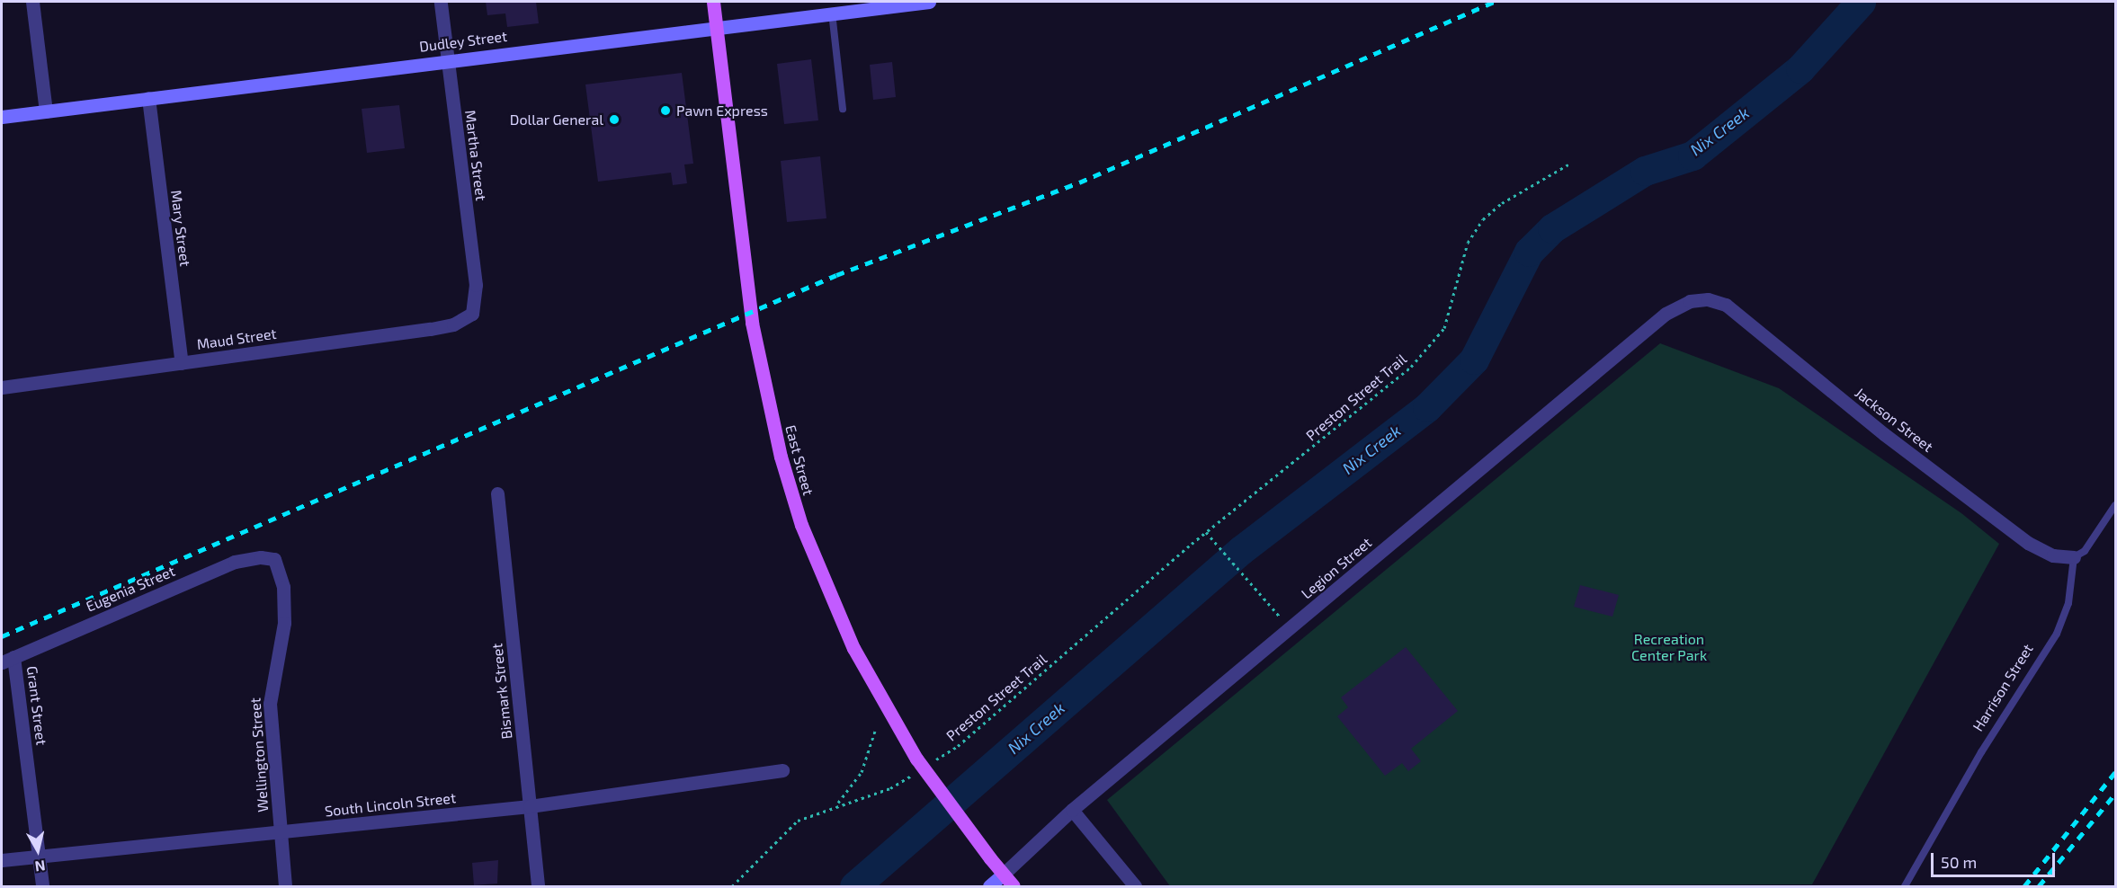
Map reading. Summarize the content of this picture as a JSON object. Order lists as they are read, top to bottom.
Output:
{
  "streets": {
    "main road": ["East Street"],
    "street": [
      "Dudley Street",
      "Martha Street",
      "Mary Street",
      "Maud Street",
      "Jackson Street",
      "Legion Street",
      "Eugenia Street",
      "Bismark Street",
      "Grant Street",
      "Wellington Street",
      "South Lincoln Street"
    ],
    "lane": ["Harrison Street"],
    "path": ["Preston Street Trail"]
  },
  "crossings": [
    ["Dudley Street", "Martha Street"],
    ["Dudley Street", "Mary Street"],
    ["Dudley Street", "East Street"],
    ["Martha Street", "Maud Street"],
    ["Mary Street", "Maud Street"],
    ["Jackson Street", "Legion Street"],
    ["Jackson Street", "Harrison Street"],
    ["East Street", "Legion Street"],
    ["Eugenia Street", "Grant Street"],
    ["Eugenia Street", "Wellington Street"],
    ["Bismark Street", "South Lincoln Street"],
    ["Grant Street", "South Lincoln Street"],
    ["Wellington Street", "South Lincoln Street"]
  ],
  "water": ["Nix Creek"],
  "parks": ["Recreation Center Park"],
  "places": ["Pawn Express", "Dollar General"],
  "scale_bar": "50 m",
  "north": "bottom"
}
